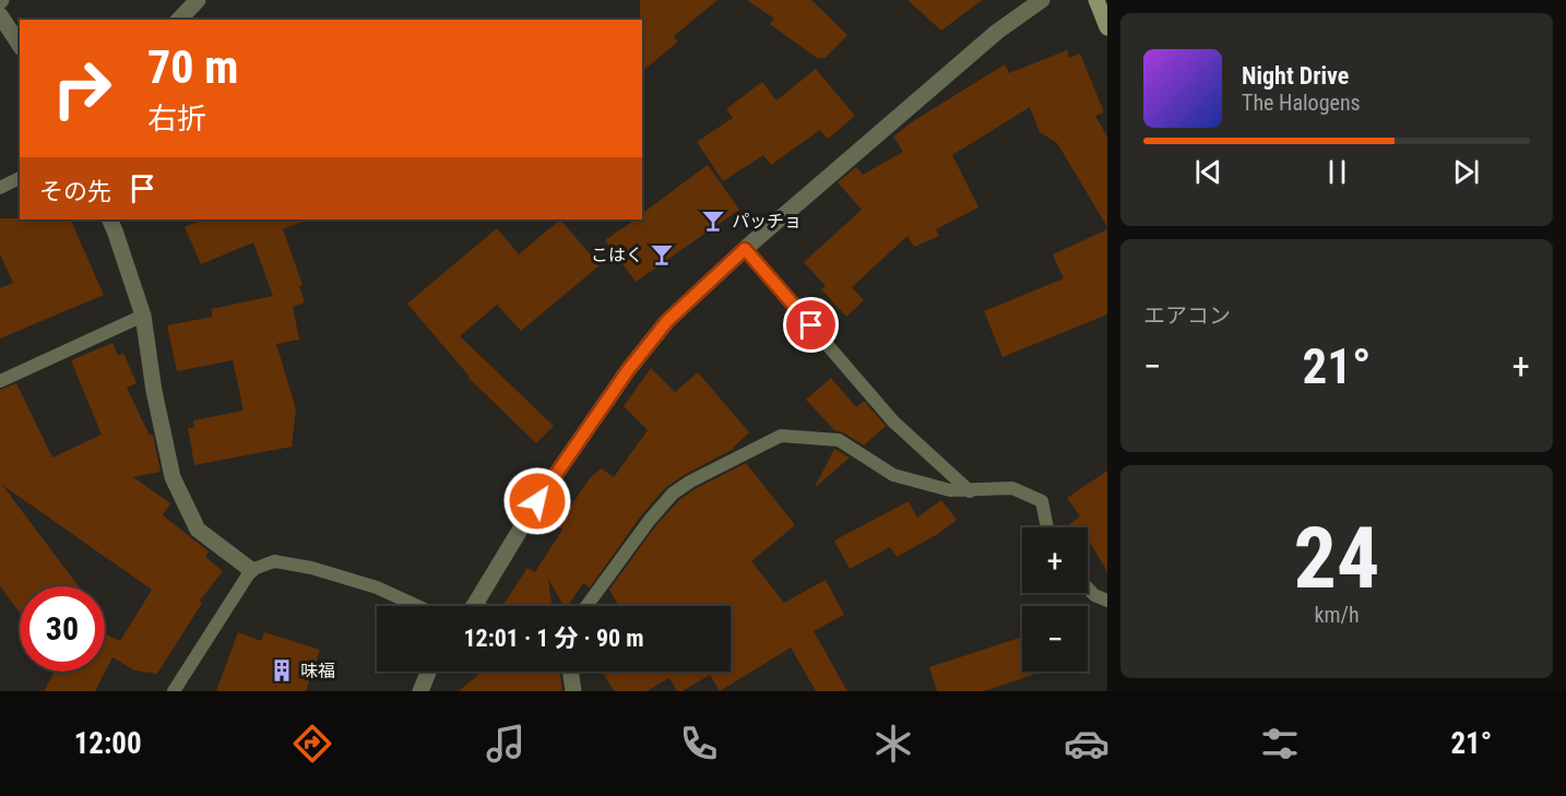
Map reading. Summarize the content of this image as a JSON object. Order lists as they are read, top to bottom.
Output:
{
  "places": {
    "bar": ["パッチョ", "こはく"],
    "building": ["味福"]
  },
  "page": {
    "turn": ["70 m", "右折"],
    "song": ["Night Drive", "The Halogens"],
    "then": "その先",
    "tile": [
      "エアコン",
      ["24", "km/h"]
    ],
    "heat": ["−", "21°", "+"],
    "map_buttons": ["+", "−"],
    "limit": "30",
    "trip": "12:01 · 1 分 · 90 m",
    "tabs": ["12:00", "21°"]
  }
}
